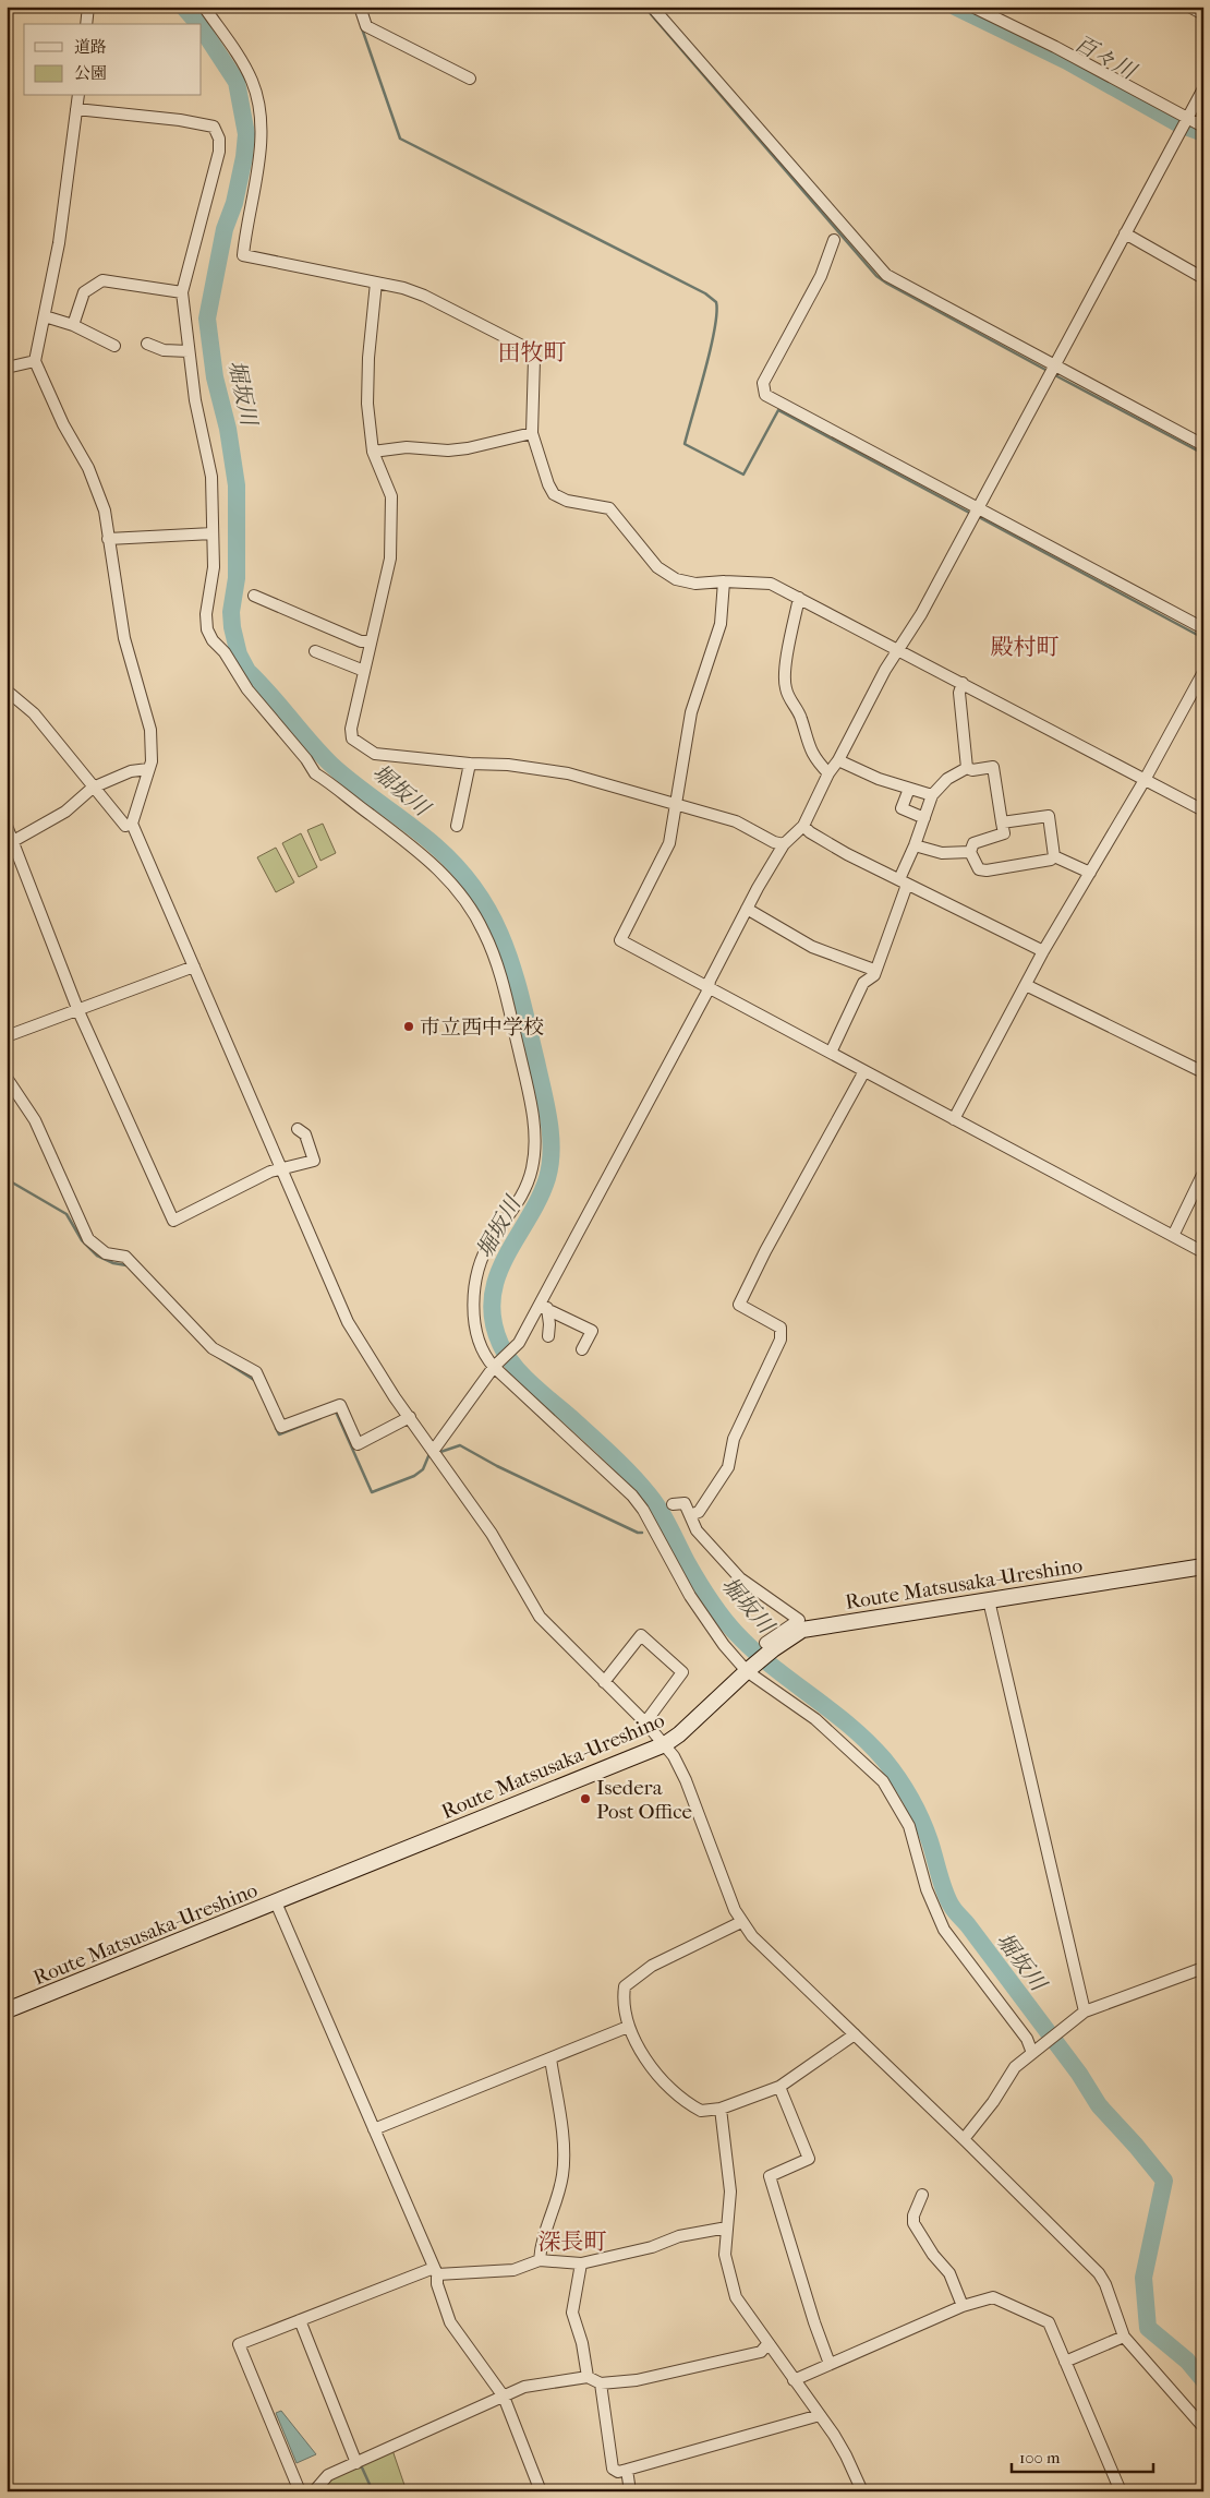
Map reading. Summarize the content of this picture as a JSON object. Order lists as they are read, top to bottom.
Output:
{
  "streets": {
    "main road": ["Route Matsusaka-Ureshino"]
  },
  "districts": ["田牧町", "殿村町", "深長町"],
  "water": ["百々川", "堀坂川"],
  "places": ["市立西中学校", "Isedera Post Office"],
  "legend": ["道路", "公園"],
  "scale_bar": "100 m"
}
